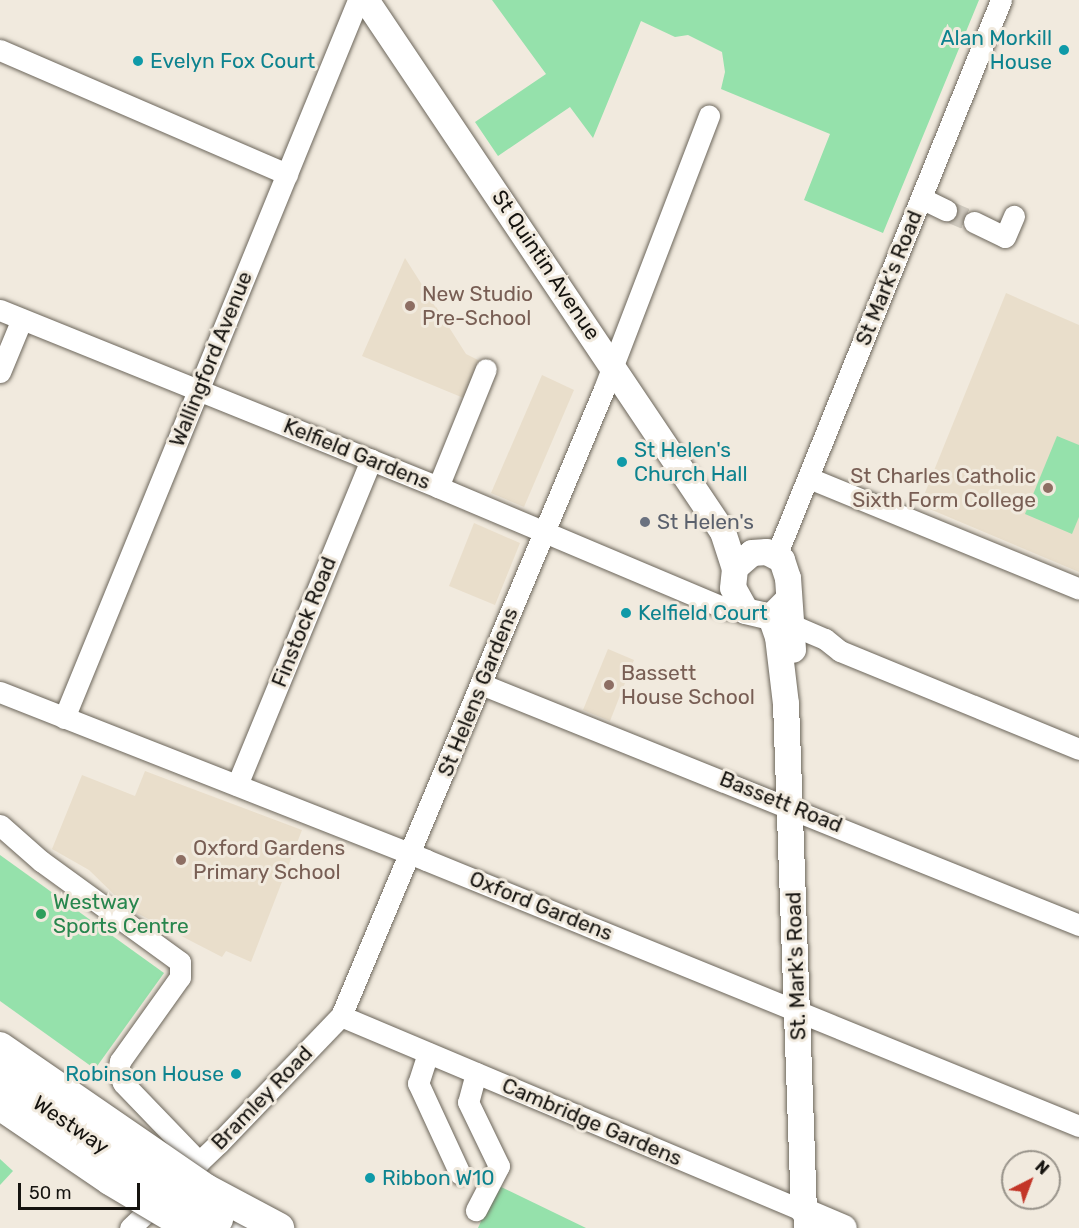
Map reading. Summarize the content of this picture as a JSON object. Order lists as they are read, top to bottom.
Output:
{
  "streets": {
    "highway": ["Westway"],
    "main road": ["St Quintin Avenue", "St. Mark's Road", "Cambridge Gardens"],
    "street": [
      "St Mark's Road",
      "Wallingford Avenue",
      "Kelfield Gardens",
      "Finstock Road",
      "St Helens Gardens",
      "Bassett Road",
      "Oxford Gardens",
      "Bramley Road"
    ]
  },
  "crossings": [
    ["St Quintin Avenue", "St Mark's Road"],
    ["St Quintin Avenue", "Kelfield Gardens"],
    ["St Quintin Avenue", "St Helens Gardens"],
    ["St Quintin Avenue", "St. Mark's Road"],
    ["Wallingford Avenue", "Kelfield Gardens"],
    ["Wallingford Avenue", "Oxford Gardens"],
    ["Kelfield Gardens", "Finstock Road"],
    ["Kelfield Gardens", "St Helens Gardens"],
    ["Finstock Road", "Oxford Gardens"],
    ["St Helens Gardens", "Bassett Road"],
    ["St Helens Gardens", "Oxford Gardens"],
    ["St Helens Gardens", "Bramley Road"],
    ["St Helens Gardens", "Cambridge Gardens"],
    ["Bassett Road", "St. Mark's Road"],
    ["Oxford Gardens", "St. Mark's Road"],
    ["St. Mark's Road", "Cambridge Gardens"],
    ["Bramley Road", "Cambridge Gardens"]
  ],
  "places": [
    "Alan Morkill House",
    "Evelyn Fox Court",
    "New Studio Pre-School",
    "St Helen's Church Hall",
    "St Charles Catholic Sixth Form College",
    "St Helen's",
    "Kelfield Court",
    "Bassett House School",
    "Oxford Gardens Primary School",
    "Westway Sports Centre",
    "Robinson House",
    "Ribbon W10"
  ],
  "scale_bar": "50 m",
  "north": "top right"
}
